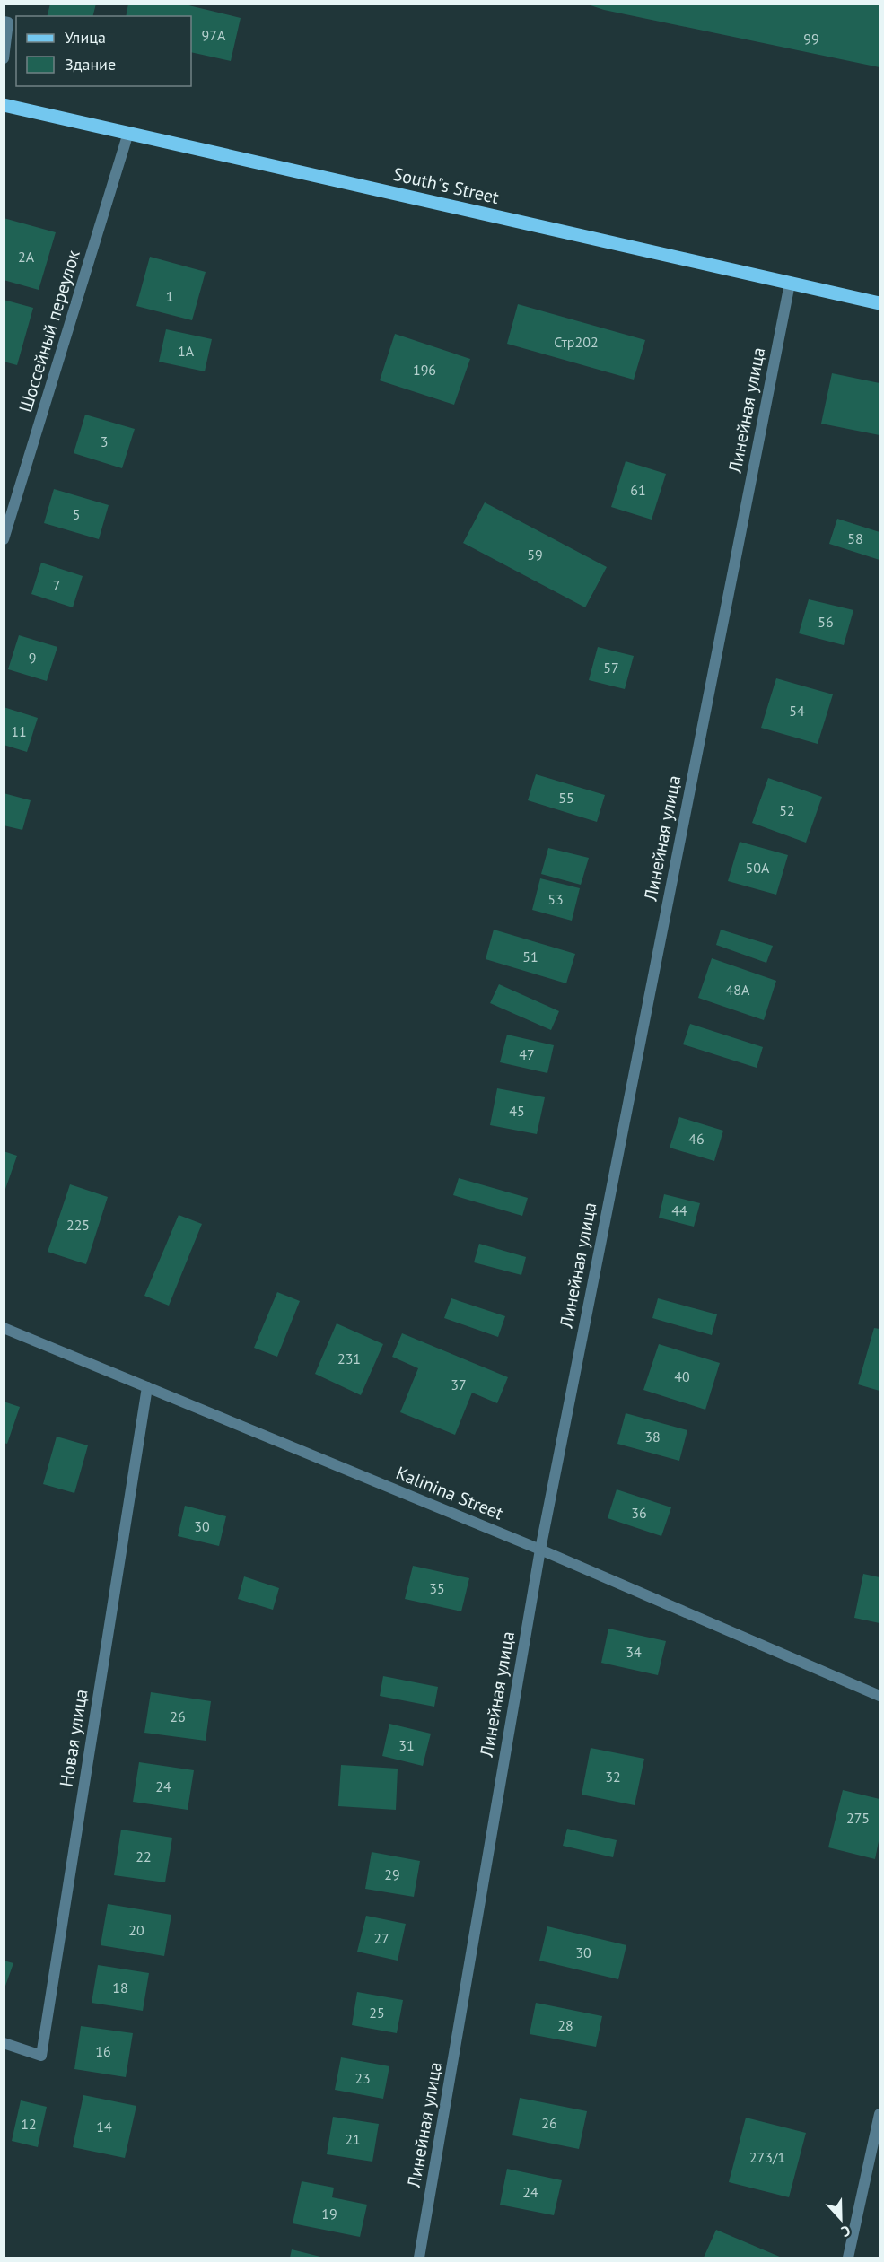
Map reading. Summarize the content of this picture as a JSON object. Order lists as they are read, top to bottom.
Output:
{
  "streets": {
    "main road": ["South\"s Street"],
    "street": [
      "Шоссейный переулок",
      "Линейная улица",
      "Kalinina Street",
      "Новая улица"
    ]
  },
  "crossings": [
    ["South\"s Street", "Шоссейный переулок"],
    ["South\"s Street", "Линейная улица"],
    ["Линейная улица", "Kalinina Street"],
    ["Kalinina Street", "Новая улица"]
  ],
  "house_numbers": [
    "97А",
    "99",
    "2А",
    "1",
    "Стр202",
    "1А",
    "196",
    "3",
    "61",
    "5",
    "58",
    "59",
    "7",
    "56",
    "9",
    "57",
    "54",
    "11",
    "55",
    "52",
    "50А",
    "53",
    "51",
    "48А",
    "47",
    "45",
    "46",
    "44",
    "225",
    "231",
    "40",
    "37",
    "38",
    "36",
    "30",
    "35",
    "34",
    "26",
    "31",
    "32",
    "24",
    "275",
    "22",
    "29",
    "20",
    "27",
    "30",
    "18",
    "25",
    "28",
    "16",
    "23",
    "26",
    "12",
    "14",
    "21",
    "273/1",
    "24",
    "19"
  ],
  "legend": ["Улица", "Здание"],
  "north": "bottom"
}
